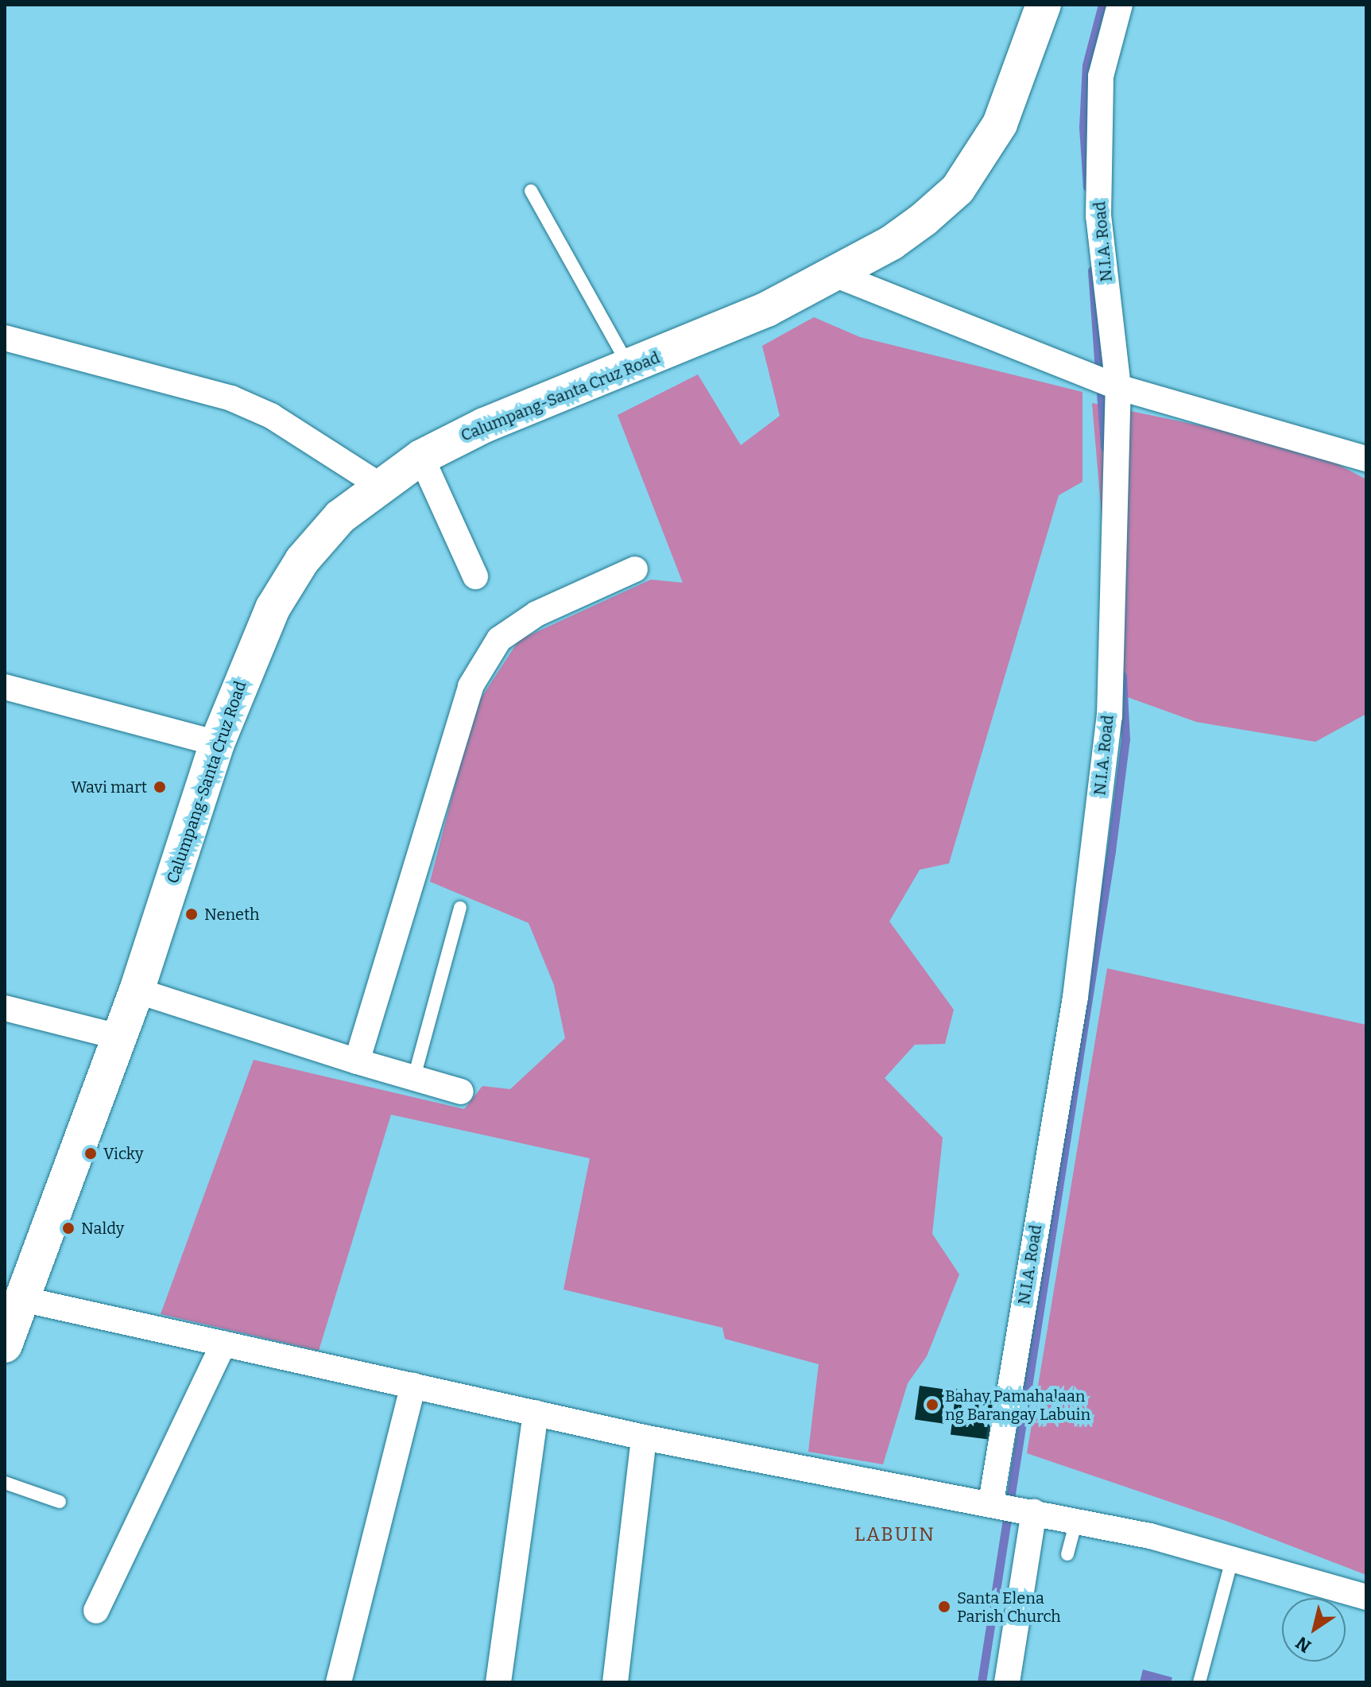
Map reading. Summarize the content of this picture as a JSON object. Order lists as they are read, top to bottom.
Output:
{
  "streets": {
    "main road": ["Calumpang-Santa Cruz Road"],
    "street": ["N.I.A. Road"]
  },
  "districts": ["LABUIN"],
  "places": [
    "Wavi mart",
    "Neneth",
    "Vicky",
    "Naldy",
    "Bahay Pamahalaan ng Barangay Labuin",
    "Santa Elena Parish Church"
  ],
  "north": "bottom left"
}
